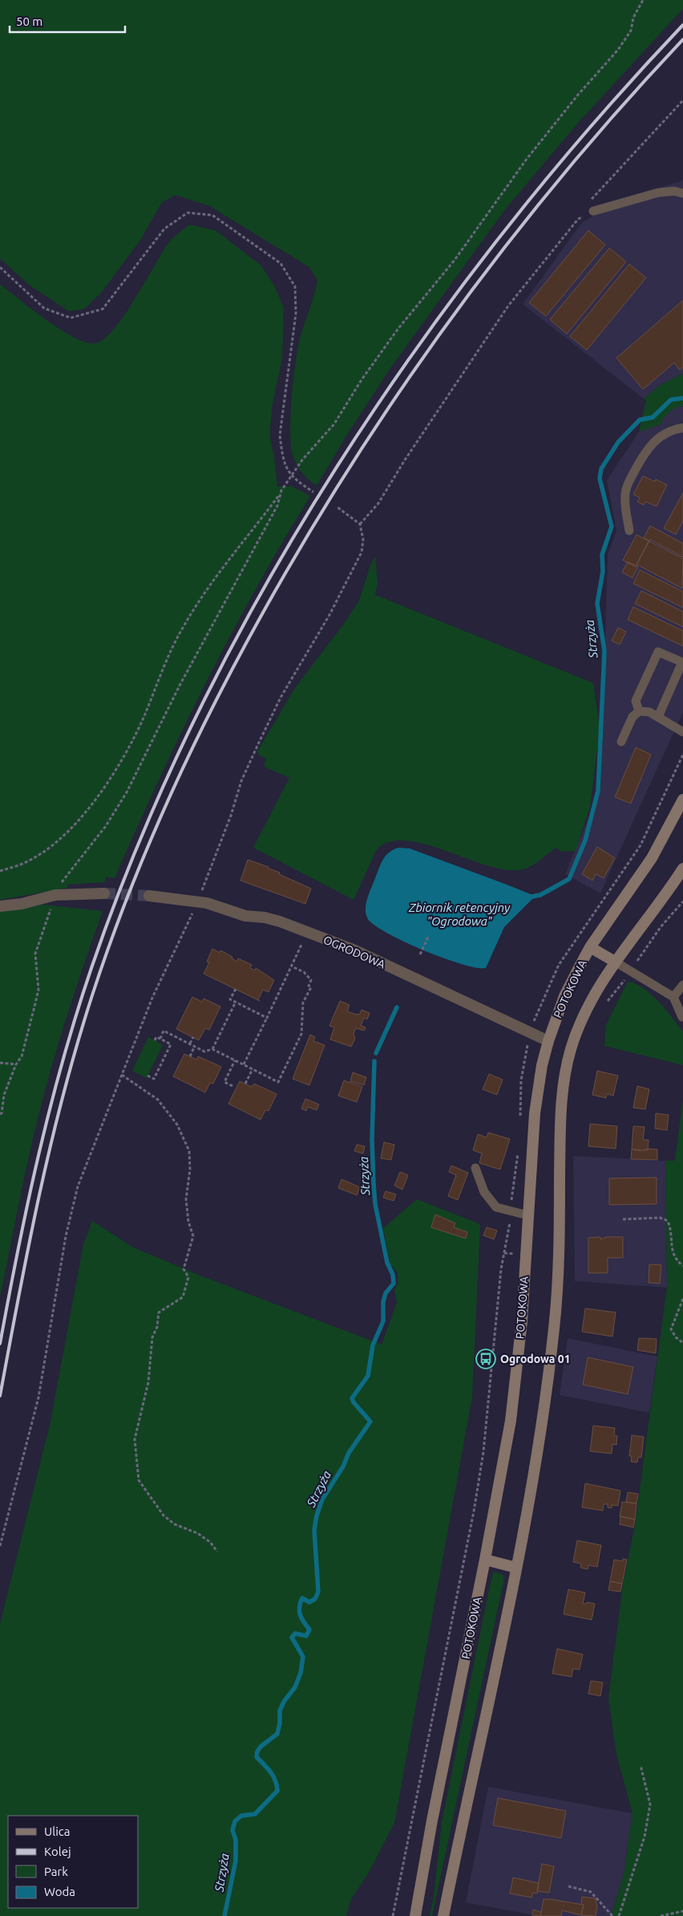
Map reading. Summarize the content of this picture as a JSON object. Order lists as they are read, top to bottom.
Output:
{
  "streets": {
    "main road": ["POTOKOWA"],
    "street": ["OGRODOWA"]
  },
  "crossings": [
    ["OGRODOWA", "POTOKOWA"]
  ],
  "water": ["Strzyża", "Zbiornik retencyjny \"Ogrodowa\""],
  "places": {
    "bus stop": ["Ogrodowa 01"]
  },
  "legend": [
    "Ulica",
    "Kolej",
    "Park",
    "Woda"
  ],
  "scale_bar": "50 m"
}
